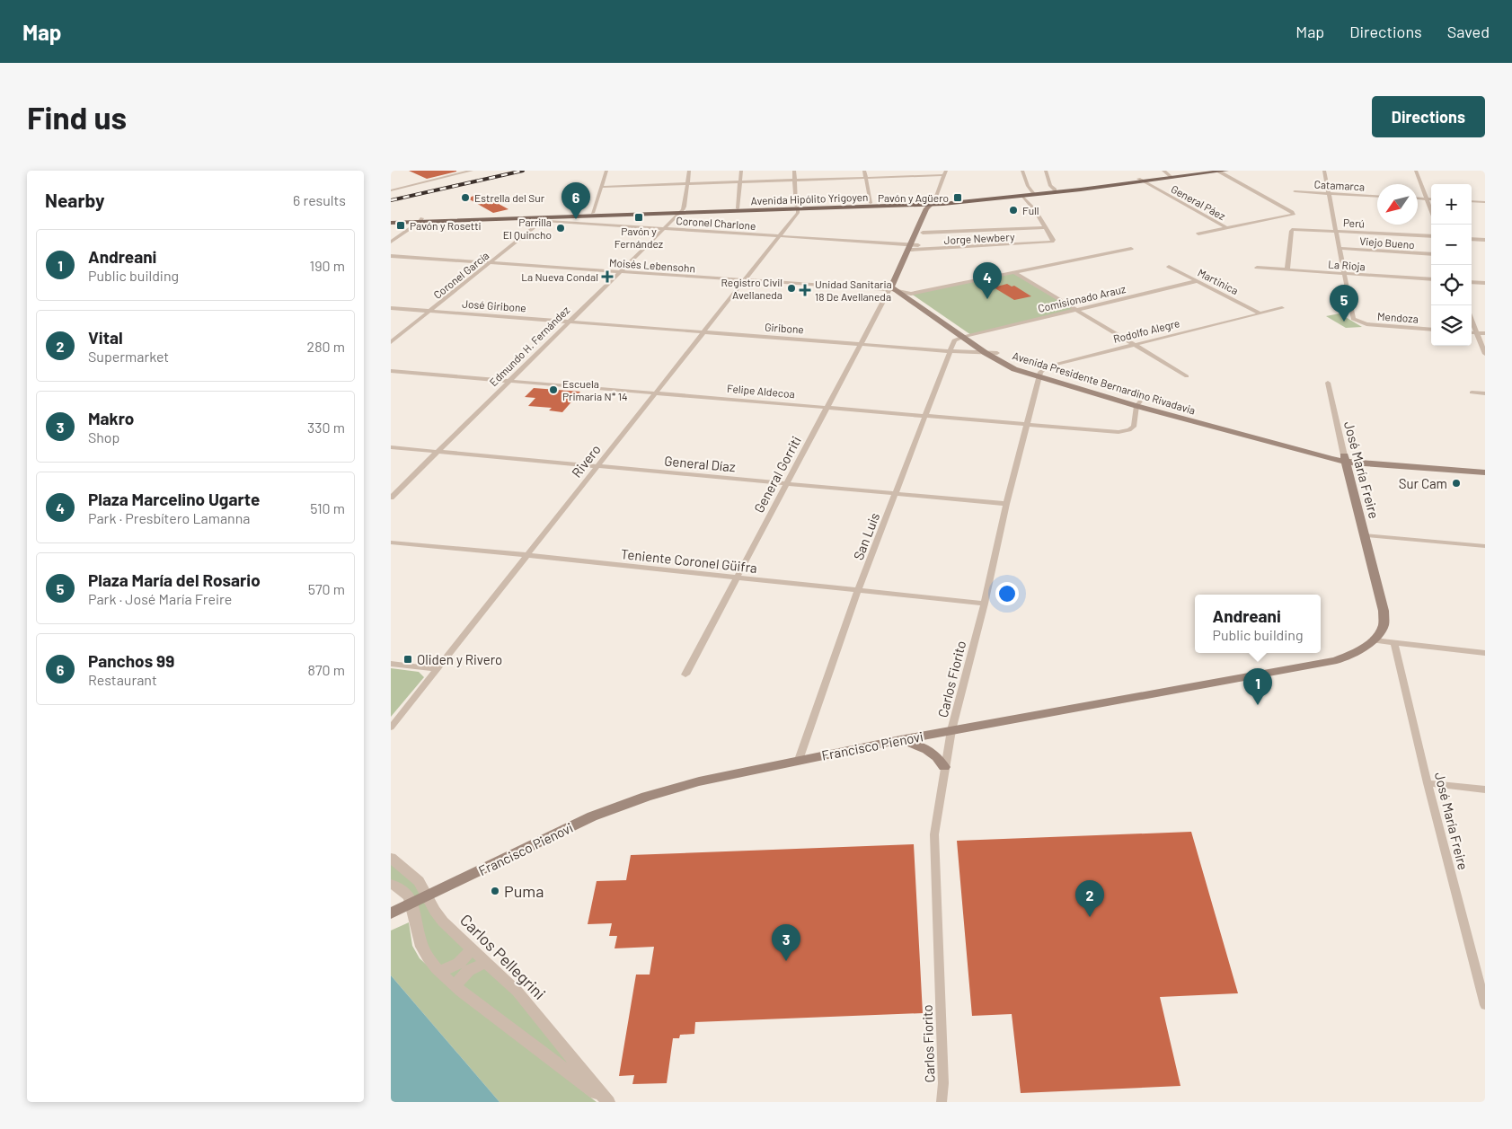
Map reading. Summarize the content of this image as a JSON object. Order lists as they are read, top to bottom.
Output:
{
  "streets": {
    "main road": [
      "Avenida Hipólito Yrigoyen",
      "Avenida Presidente Bernardino Rivadavia",
      "José María Freire",
      "Francisco Pienovi"
    ],
    "street": [
      "Catamarca",
      "General Páez",
      "Coronel Charlone",
      "Perú",
      "Jorge Newbery",
      "Viejo Bueno",
      "Moisés Lebensohn",
      "La Rioja",
      "Coronel García",
      "Martinica",
      "Comisionado Arauz",
      "José Giribone",
      "Mendoza",
      "Giribone",
      "Rodolfo Alegre",
      "Edmundo H. Fernández",
      "Felipe Aldecoa",
      "Rivero",
      "General Díaz",
      "General Gorriti",
      "San Luis",
      "Teniente Coronel Güifra",
      "Carlos Fiorito",
      "Carlos Pellegrini"
    ]
  },
  "crossings": [
    ["Avenida Hipólito Yrigoyen", "General Páez"],
    ["Avenida Hipólito Yrigoyen", "Coronel Charlone"],
    ["Avenida Hipólito Yrigoyen", "Edmundo H. Fernández"],
    ["Avenida Hipólito Yrigoyen", "Rivero"],
    ["Coronel Charlone", "Jorge Newbery"],
    ["Coronel Charlone", "Coronel García"],
    ["Coronel Charlone", "Edmundo H. Fernández"],
    ["Coronel Charlone", "Rivero"],
    ["Moisés Lebensohn", "Coronel García"],
    ["Moisés Lebensohn", "Edmundo H. Fernández"],
    ["Moisés Lebensohn", "Avenida Presidente Bernardino Rivadavia"],
    ["Moisés Lebensohn", "Rivero"],
    ["Moisés Lebensohn", "General Gorriti"],
    ["Coronel García", "José Giribone"],
    ["Martinica", "Comisionado Arauz"],
    ["Martinica", "Rodolfo Alegre"],
    ["Comisionado Arauz", "Avenida Presidente Bernardino Rivadavia"],
    ["Comisionado Arauz", "San Luis"],
    ["José Giribone", "Giribone"],
    ["José Giribone", "Edmundo H. Fernández"],
    ["Giribone", "Edmundo H. Fernández"],
    ["Giribone", "Avenida Presidente Bernardino Rivadavia"],
    ["Giribone", "Rivero"],
    ["Giribone", "General Gorriti"],
    ["Giribone", "San Luis"],
    ["Rodolfo Alegre", "Avenida Presidente Bernardino Rivadavia"],
    ["Rodolfo Alegre", "Carlos Fiorito"],
    ["Edmundo H. Fernández", "Felipe Aldecoa"],
    ["Edmundo H. Fernández", "General Díaz"],
    ["Avenida Presidente Bernardino Rivadavia", "José María Freire"],
    ["Avenida Presidente Bernardino Rivadavia", "General Gorriti"],
    ["Avenida Presidente Bernardino Rivadavia", "San Luis"],
    ["Avenida Presidente Bernardino Rivadavia", "Carlos Fiorito"],
    ["Felipe Aldecoa", "Rivero"],
    ["Felipe Aldecoa", "General Gorriti"],
    ["Felipe Aldecoa", "San Luis"],
    ["Felipe Aldecoa", "Carlos Fiorito"],
    ["Rivero", "General Díaz"],
    ["Rivero", "Teniente Coronel Güifra"],
    ["General Díaz", "General Gorriti"],
    ["General Díaz", "San Luis"],
    ["General Díaz", "Carlos Fiorito"],
    ["José María Freire", "Francisco Pienovi"],
    ["General Gorriti", "Teniente Coronel Güifra"],
    ["San Luis", "Teniente Coronel Güifra"],
    ["San Luis", "Francisco Pienovi"],
    ["Teniente Coronel Güifra", "Carlos Fiorito"],
    ["Carlos Fiorito", "Francisco Pienovi"],
    ["Francisco Pienovi", "Carlos Pellegrini"]
  ],
  "places": {
    "other": [
      "Estrella del Sur",
      "Full",
      "Parrilla El Quincho",
      "Registro Civil Avellaneda",
      "Escuela Primaria N* 14",
      "Sur Cam",
      "Puma"
    ],
    "transit": [
      "Pavón y Agüero",
      "Pavón y Fernández",
      "Pavón y Rosetti",
      "Oliden y Rivero"
    ],
    "health": ["La Nueva Condal", "Unidad Sanitaria 18 De Avellaneda"]
  },
  "north": "bottom left",
  "page": {
    "header": "Map",
    "nav": ["Map", "Directions", "Saved"],
    "buttons": "Directions",
    "title": "Find us",
    "heading": ["Nearby", "6 results"],
    "pins": [
      "6",
      "4",
      "5",
      "1",
      "2",
      "3"
    ],
    "map_buttons": ["+", "−"],
    "list": [
      {
        "mark": "1",
        "name": "Andreani",
        "note": "Public building",
        "value": "190 m"
      },
      {
        "mark": "2",
        "name": "Vital",
        "note": "Supermarket",
        "value": "280 m"
      },
      {
        "mark": "3",
        "name": "Makro",
        "note": "Shop",
        "value": "330 m"
      },
      {
        "mark": "4",
        "name": "Plaza Marcelino Ugarte",
        "note": "Park · Presbítero Lamanna",
        "value": "510 m"
      },
      {
        "mark": "5",
        "name": "Plaza María del Rosario",
        "note": "Park · José María Freire",
        "value": "570 m"
      },
      {
        "mark": "6",
        "name": "Panchos 99",
        "note": "Restaurant",
        "value": "870 m"
      }
    ],
    "popup": ["Andreani", "Public building"]
  }
}
